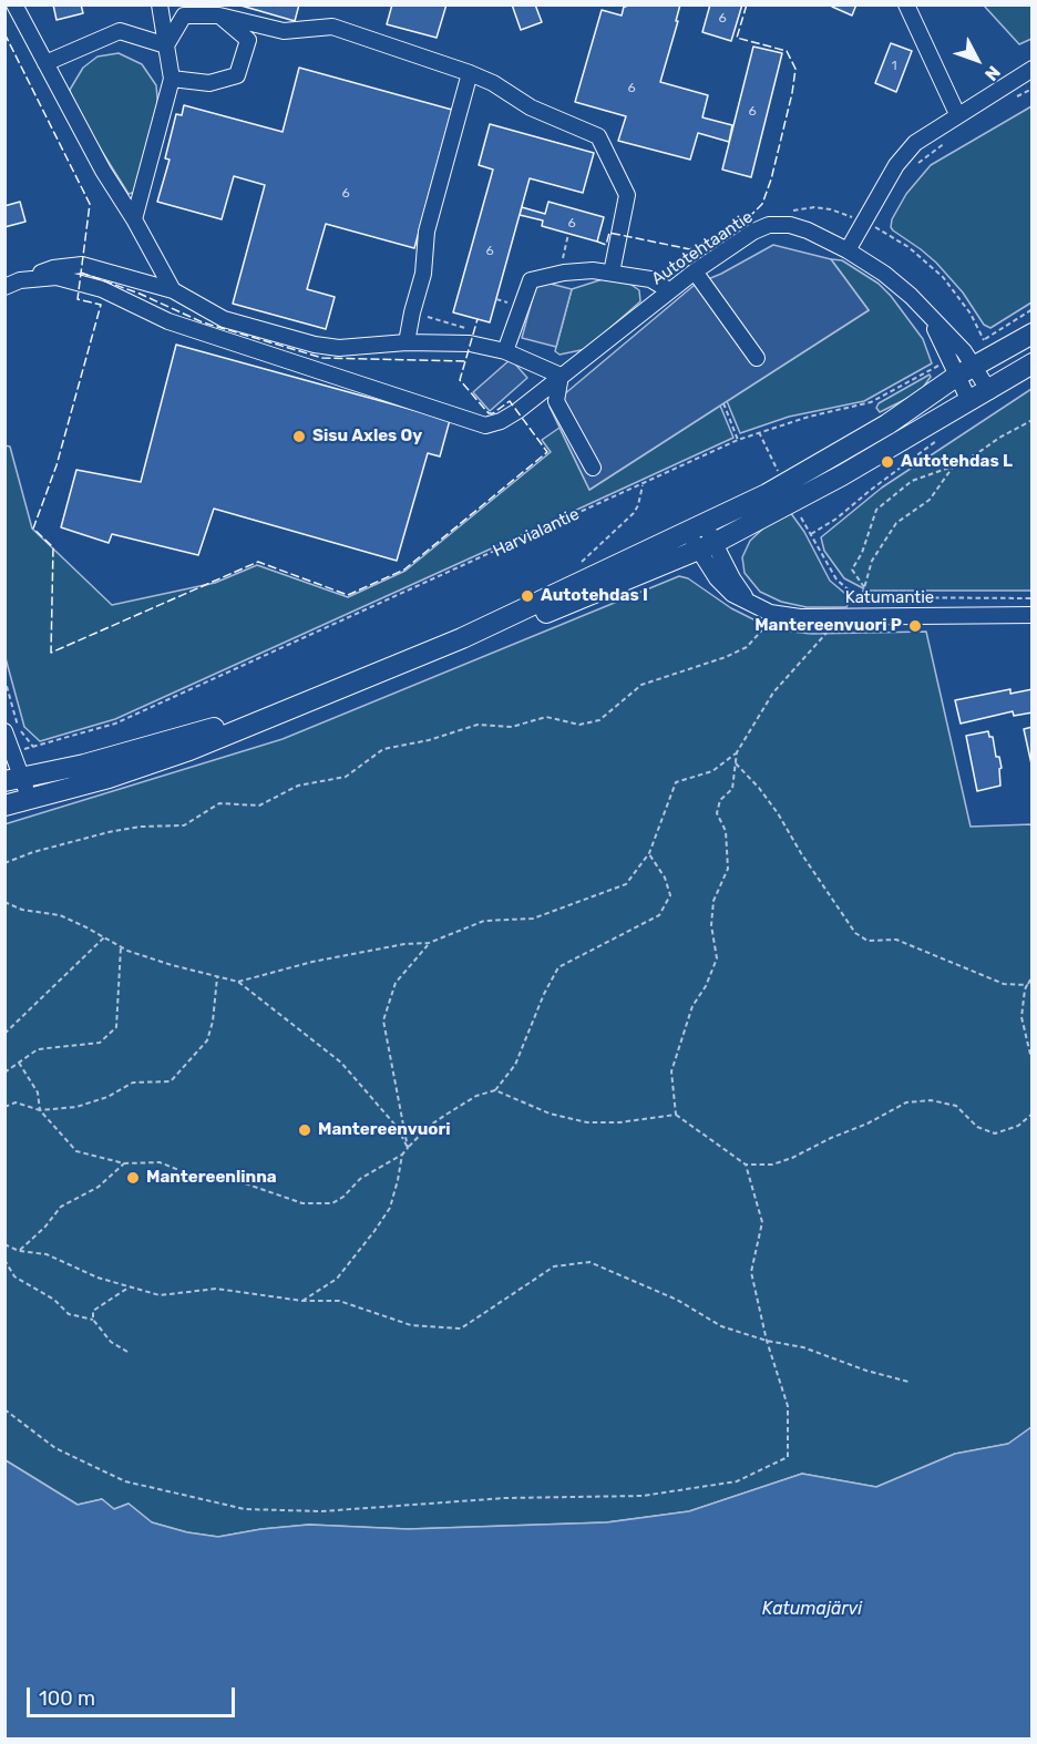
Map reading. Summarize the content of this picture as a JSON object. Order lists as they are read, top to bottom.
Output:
{
  "streets": {
    "street": ["Autotehtaantie", "Katumantie"],
    "path": ["Harvialantie"]
  },
  "crossings": [
    ["Autotehtaantie", "Harvialantie"]
  ],
  "water": ["Katumajärvi"],
  "places": [
    "Sisu Axles Oy",
    "Autotehdas L",
    "Autotehdas I",
    "Mantereenvuori P",
    "Mantereenvuori",
    "Mantereenlinna"
  ],
  "house_numbers": [
    "6",
    "1",
    "6",
    "6",
    "6",
    "6",
    "6"
  ],
  "scale_bar": "100 m",
  "north": "bottom right"
}
